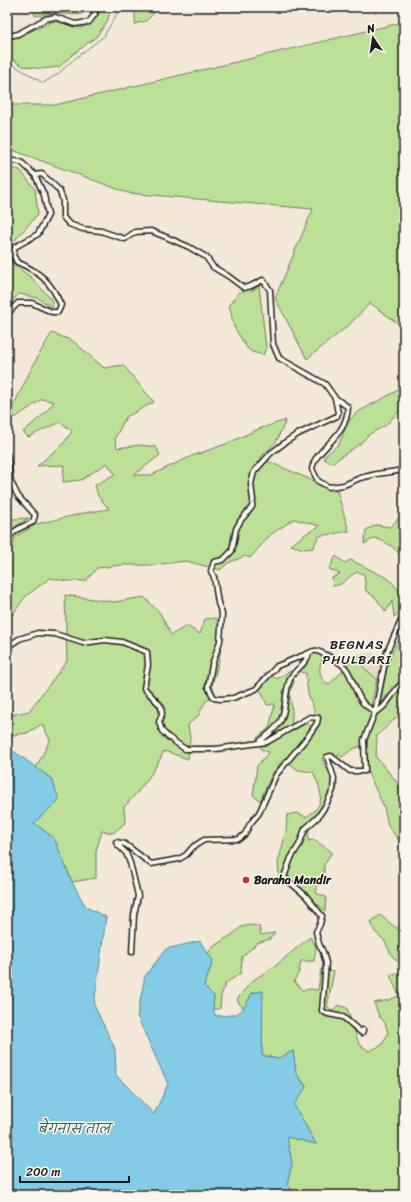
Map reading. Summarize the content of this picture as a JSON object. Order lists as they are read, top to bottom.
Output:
{
  "districts": ["BEGNAS PHULBARI"],
  "water": ["बेगनास ताल"],
  "places": ["Baraha Mandir"],
  "scale_bar": "200 m",
  "north": "top"
}
